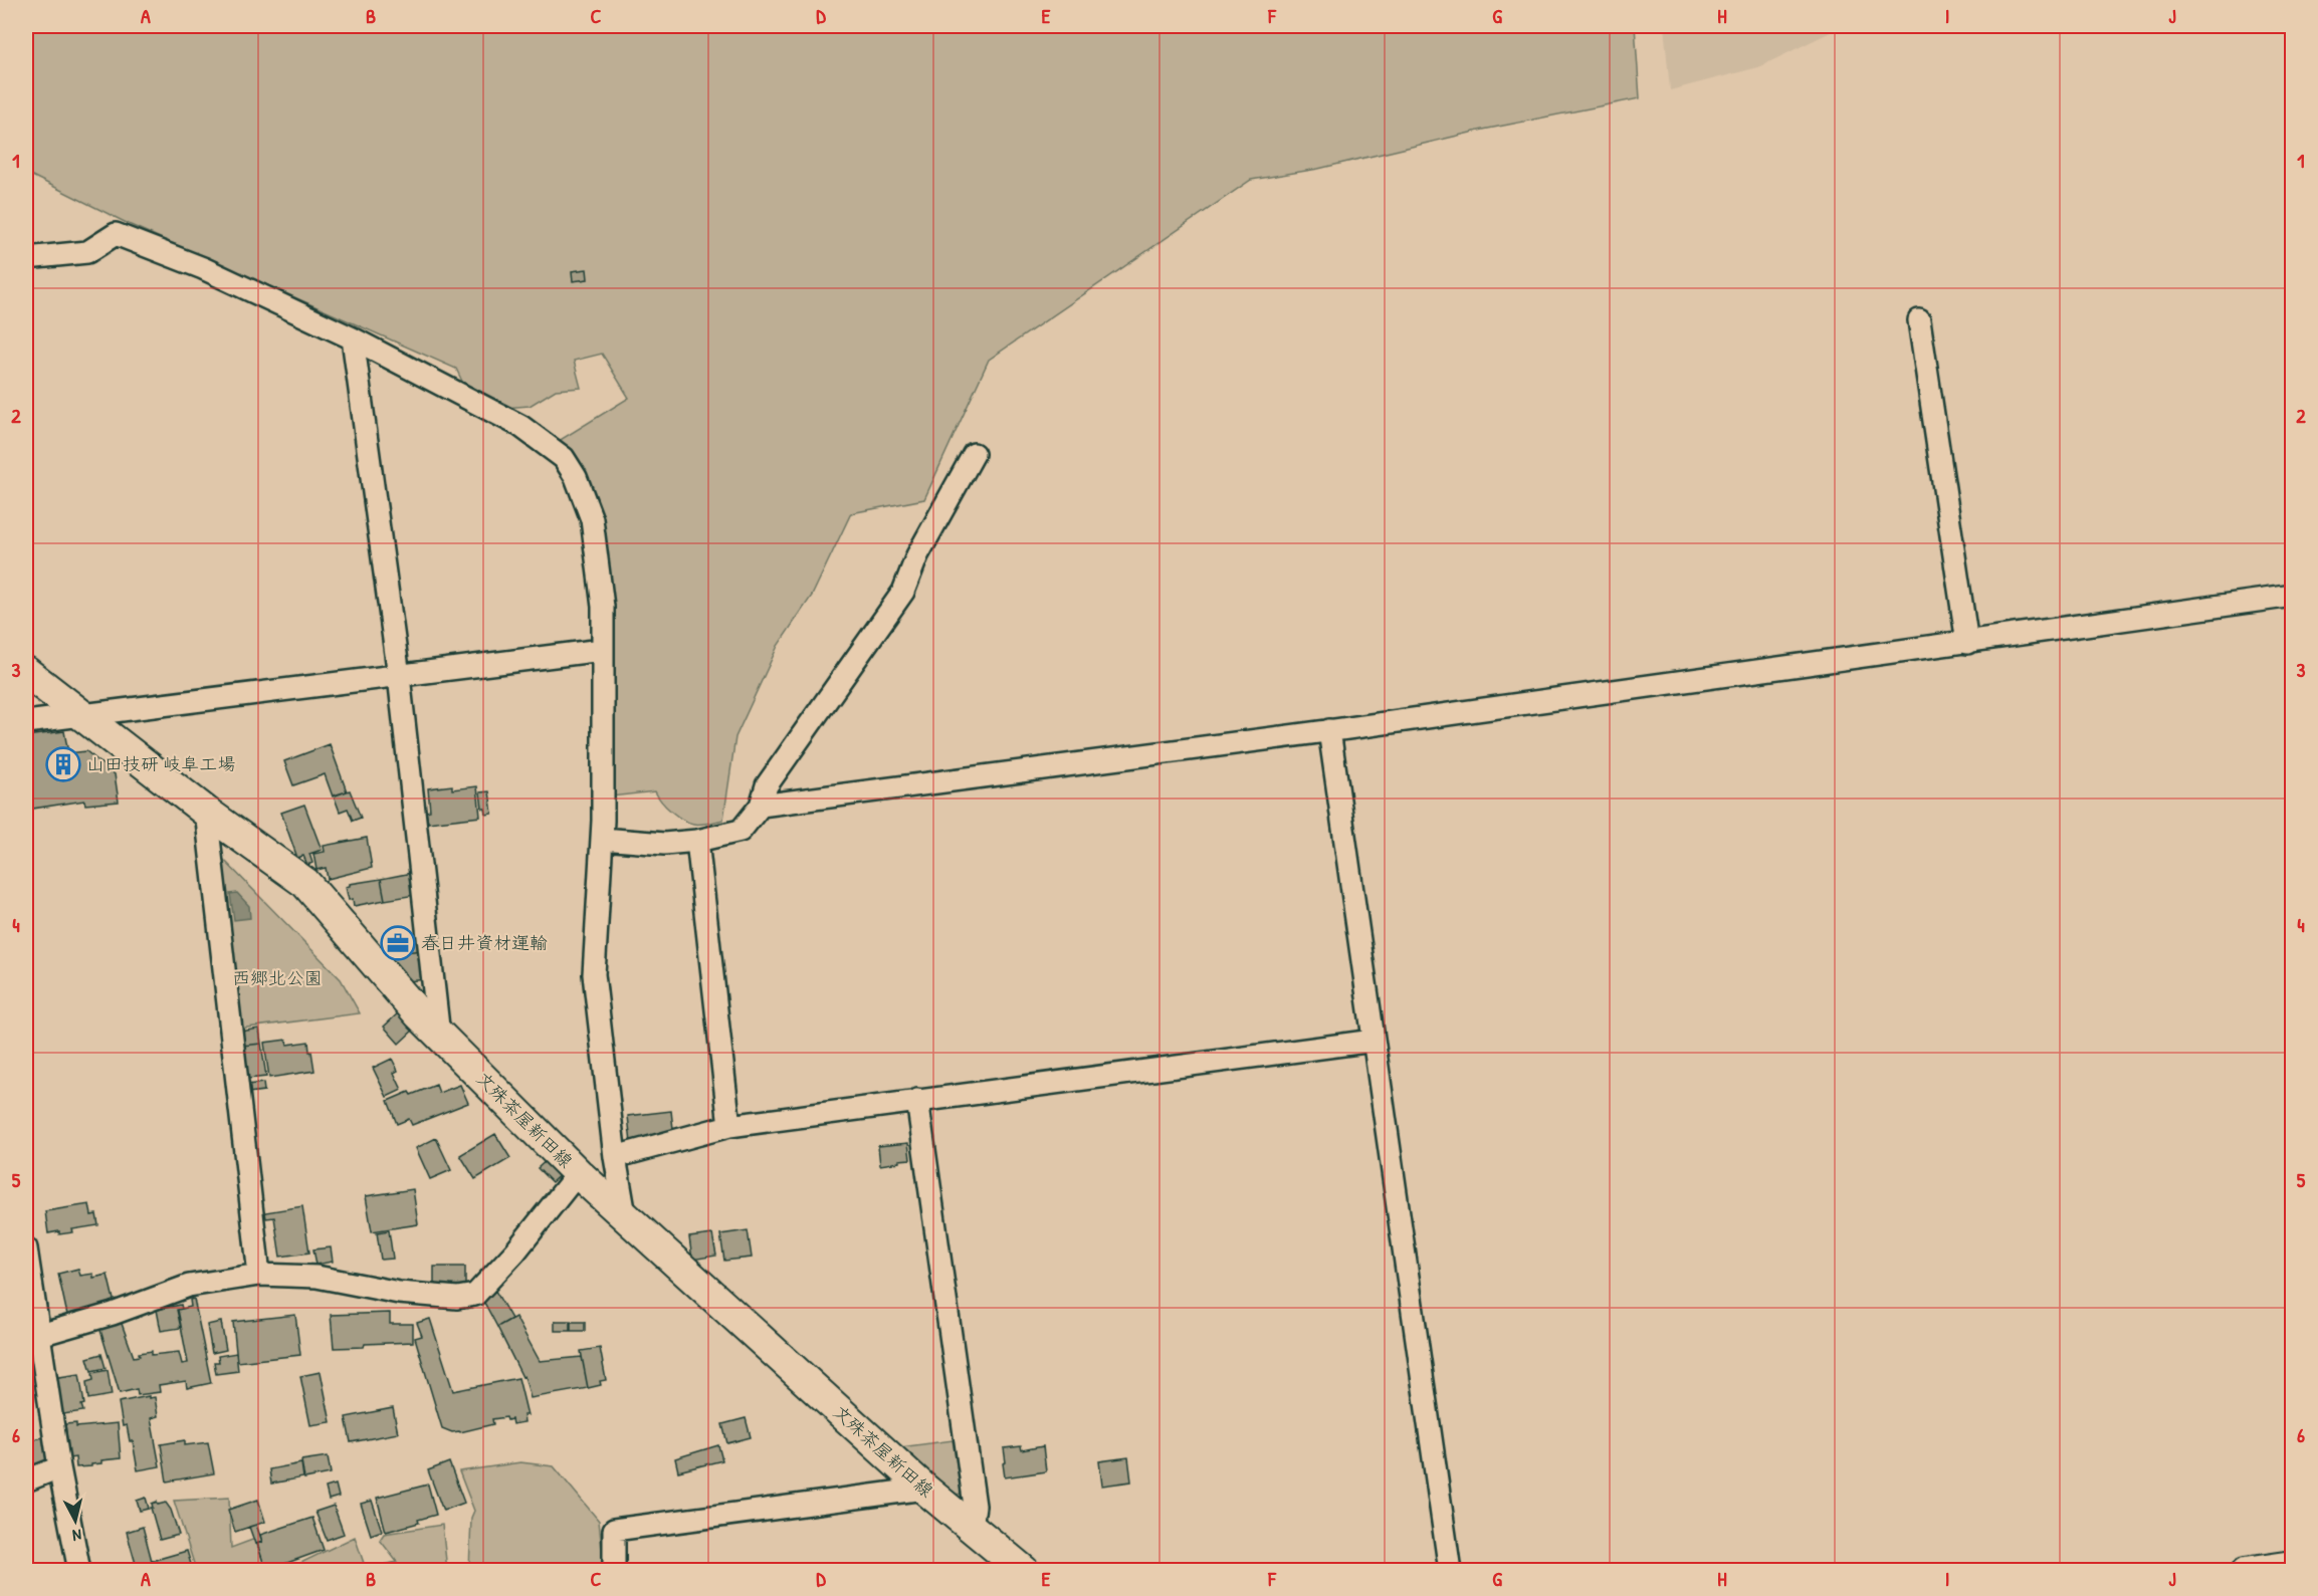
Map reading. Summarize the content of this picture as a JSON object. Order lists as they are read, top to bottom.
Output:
{
  "streets": {
    "main road": ["文殊茶屋新田線"]
  },
  "parks": ["西郷北公園"],
  "places": {
    "building": ["山田技研 岐阜工場"],
    "office": ["春日井資材運輸"]
  },
  "north": "bottom",
  "grid": {
    "columns": [
      "A",
      "B",
      "C",
      "D",
      "E",
      "F",
      "G",
      "H",
      "I",
      "J"
    ],
    "rows": [
      "1",
      "2",
      "3",
      "4",
      "5",
      "6"
    ]
  }
}
